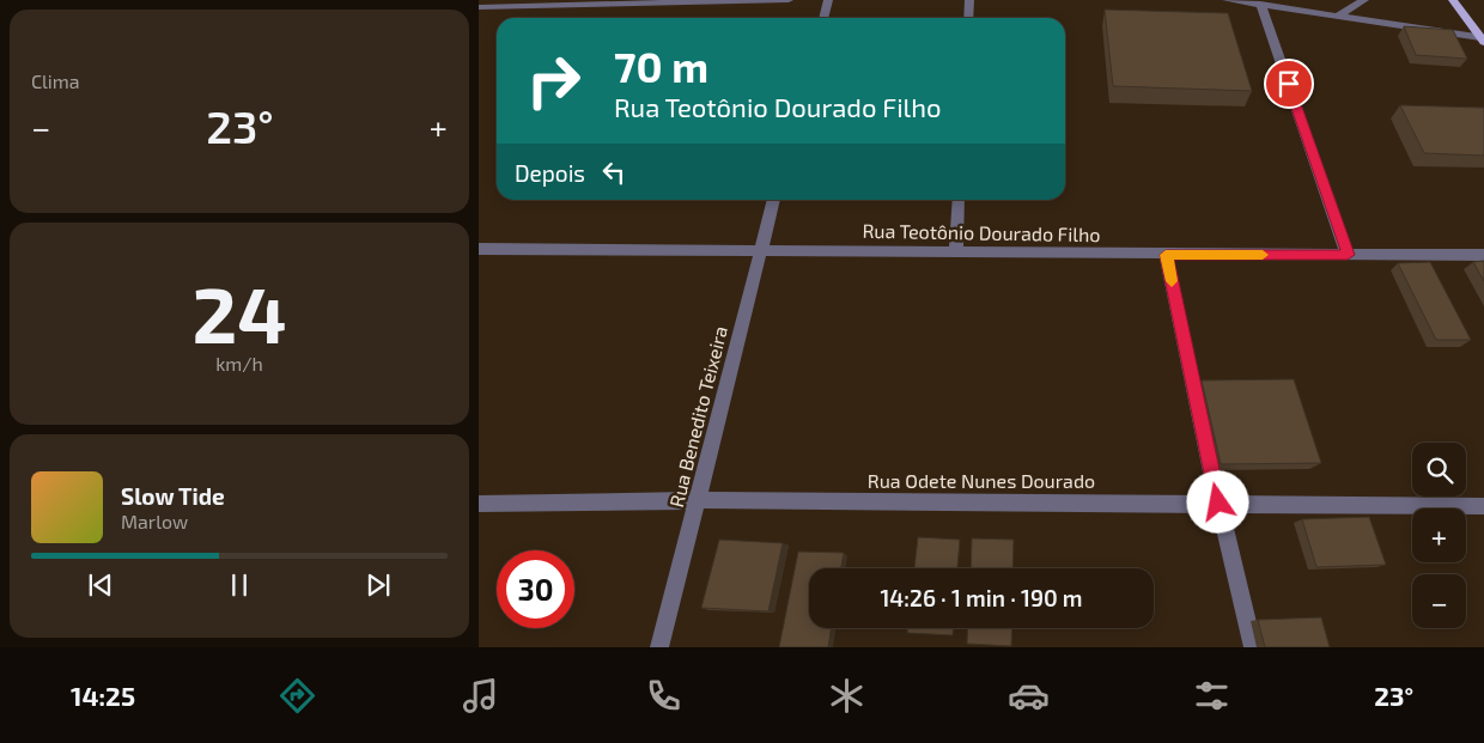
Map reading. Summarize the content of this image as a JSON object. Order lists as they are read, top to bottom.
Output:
{
  "streets": {
    "street": ["Rua Teotônio Dourado Filho", "Rua Benedito Teixeira", "Rua Odete Nunes Dourado"]
  },
  "crossings": [
    ["Rua Teotônio Dourado Filho", "Rua Benedito Teixeira"],
    ["Rua Benedito Teixeira", "Rua Odete Nunes Dourado"]
  ],
  "page": {
    "tile": [
      "Clima",
      ["24", "km/h"]
    ],
    "turn": ["70 m", "Rua Teotônio Dourado Filho"],
    "heat": ["−", "23°", "+"],
    "then": "Depois",
    "map_buttons": ["+", "−"],
    "song": ["Slow Tide", "Marlow"],
    "limit": "30",
    "trip": "14:26 · 1 min · 190 m",
    "tabs": ["14:25", "23°"]
  }
}
